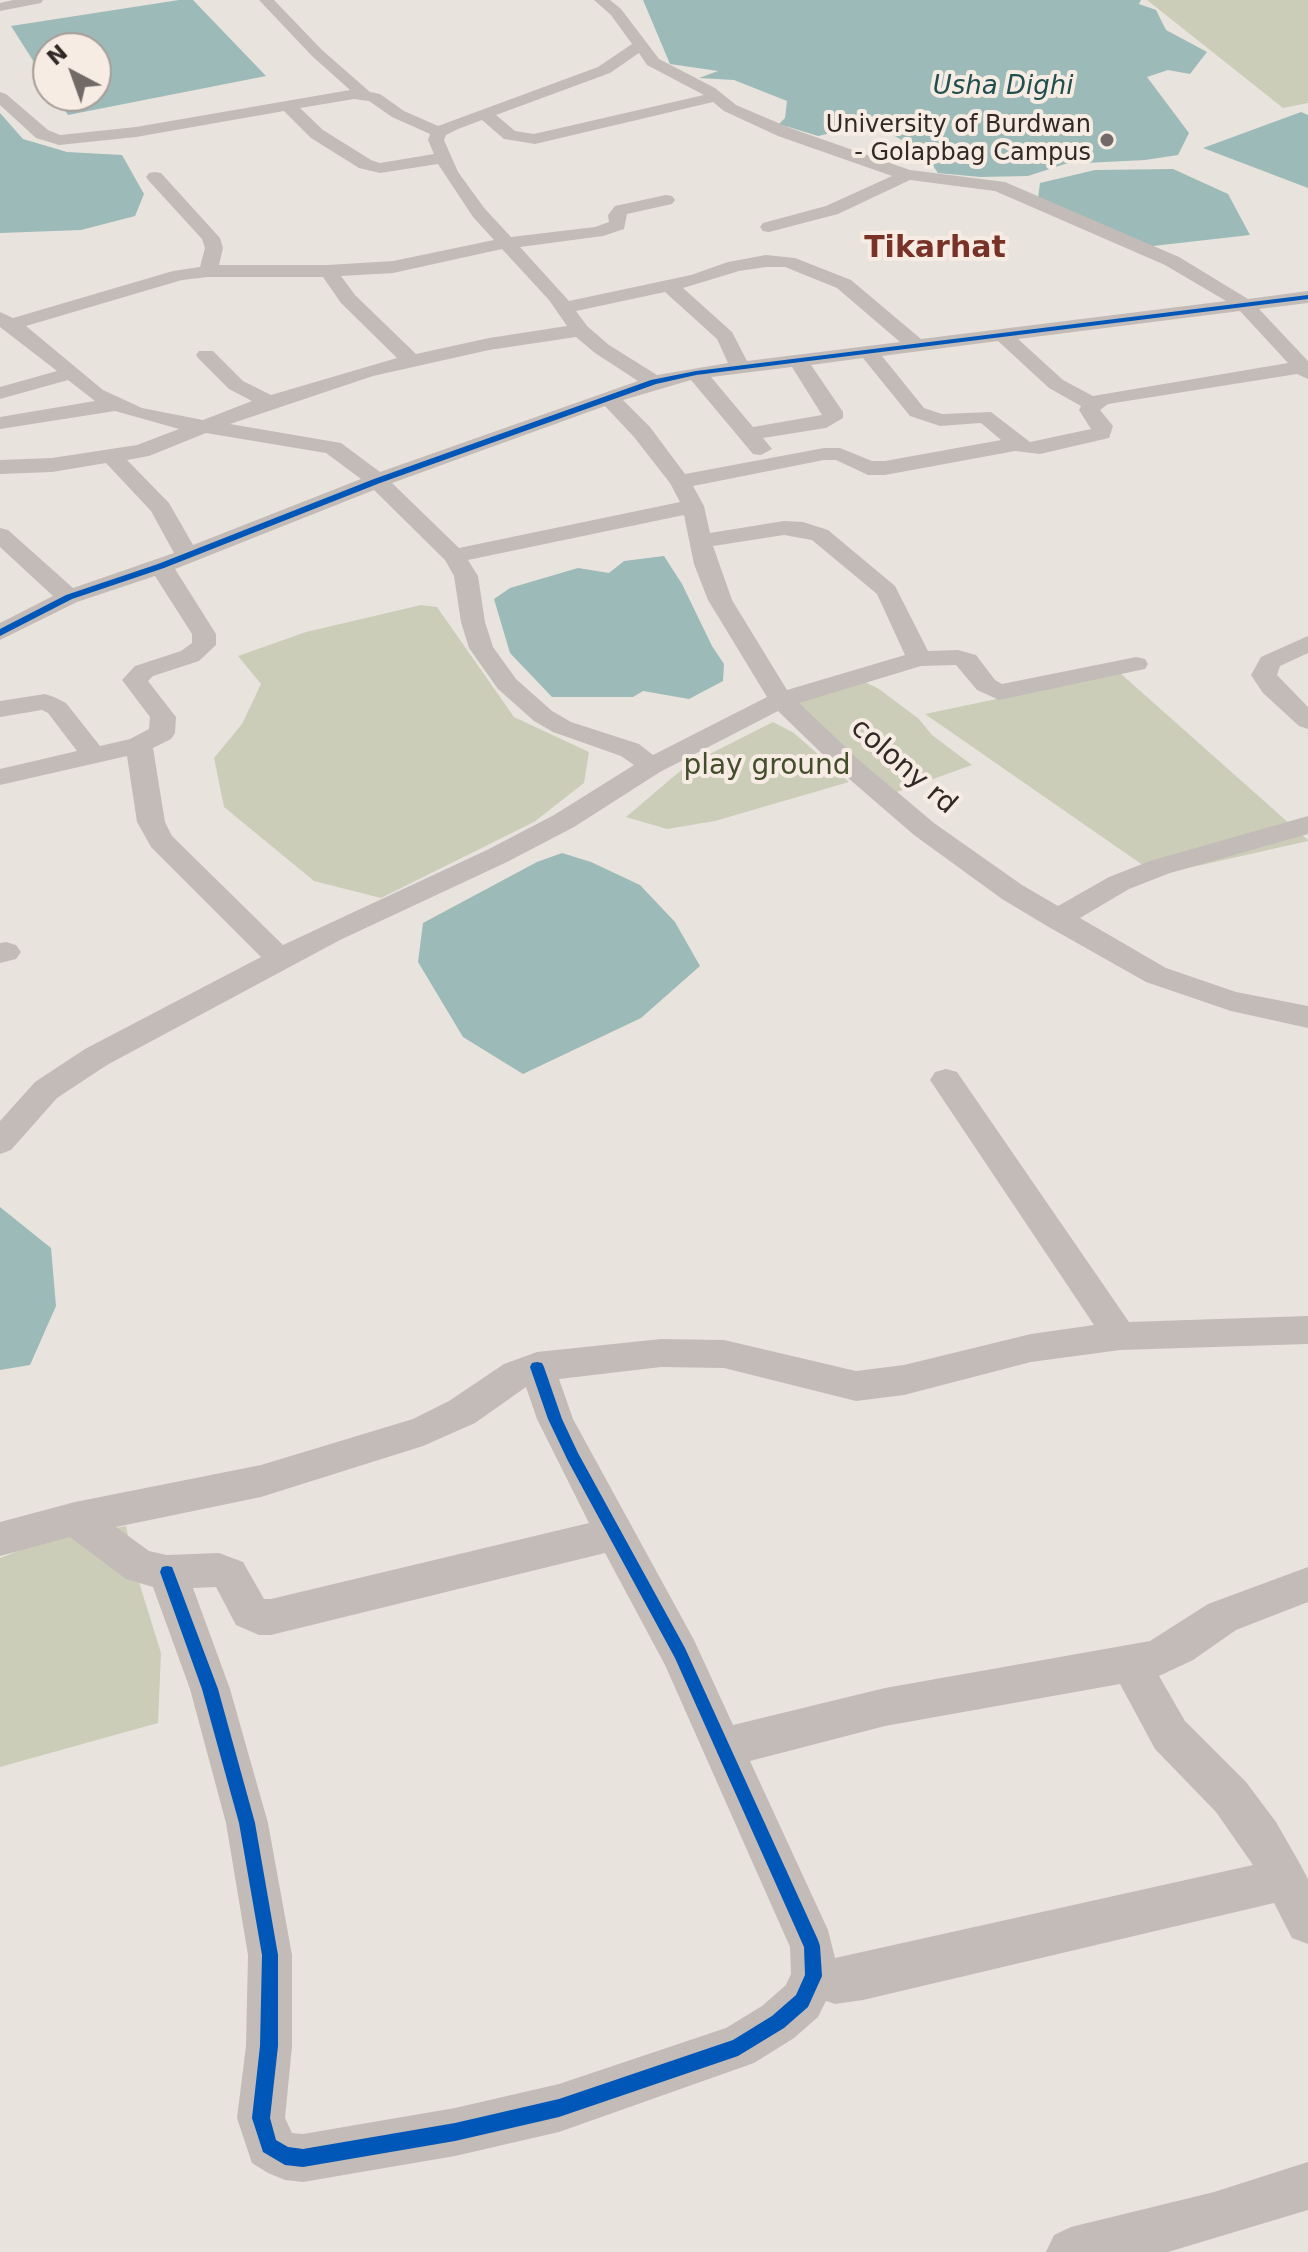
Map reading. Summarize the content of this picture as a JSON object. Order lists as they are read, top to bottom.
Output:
{
  "streets": {
    "street": ["colony rd"]
  },
  "districts": ["Tikarhat"],
  "water": ["Usha Dighi"],
  "parks": ["play ground"],
  "places": ["University of Burdwan - Golapbag Campus"],
  "north": "top left"
}
